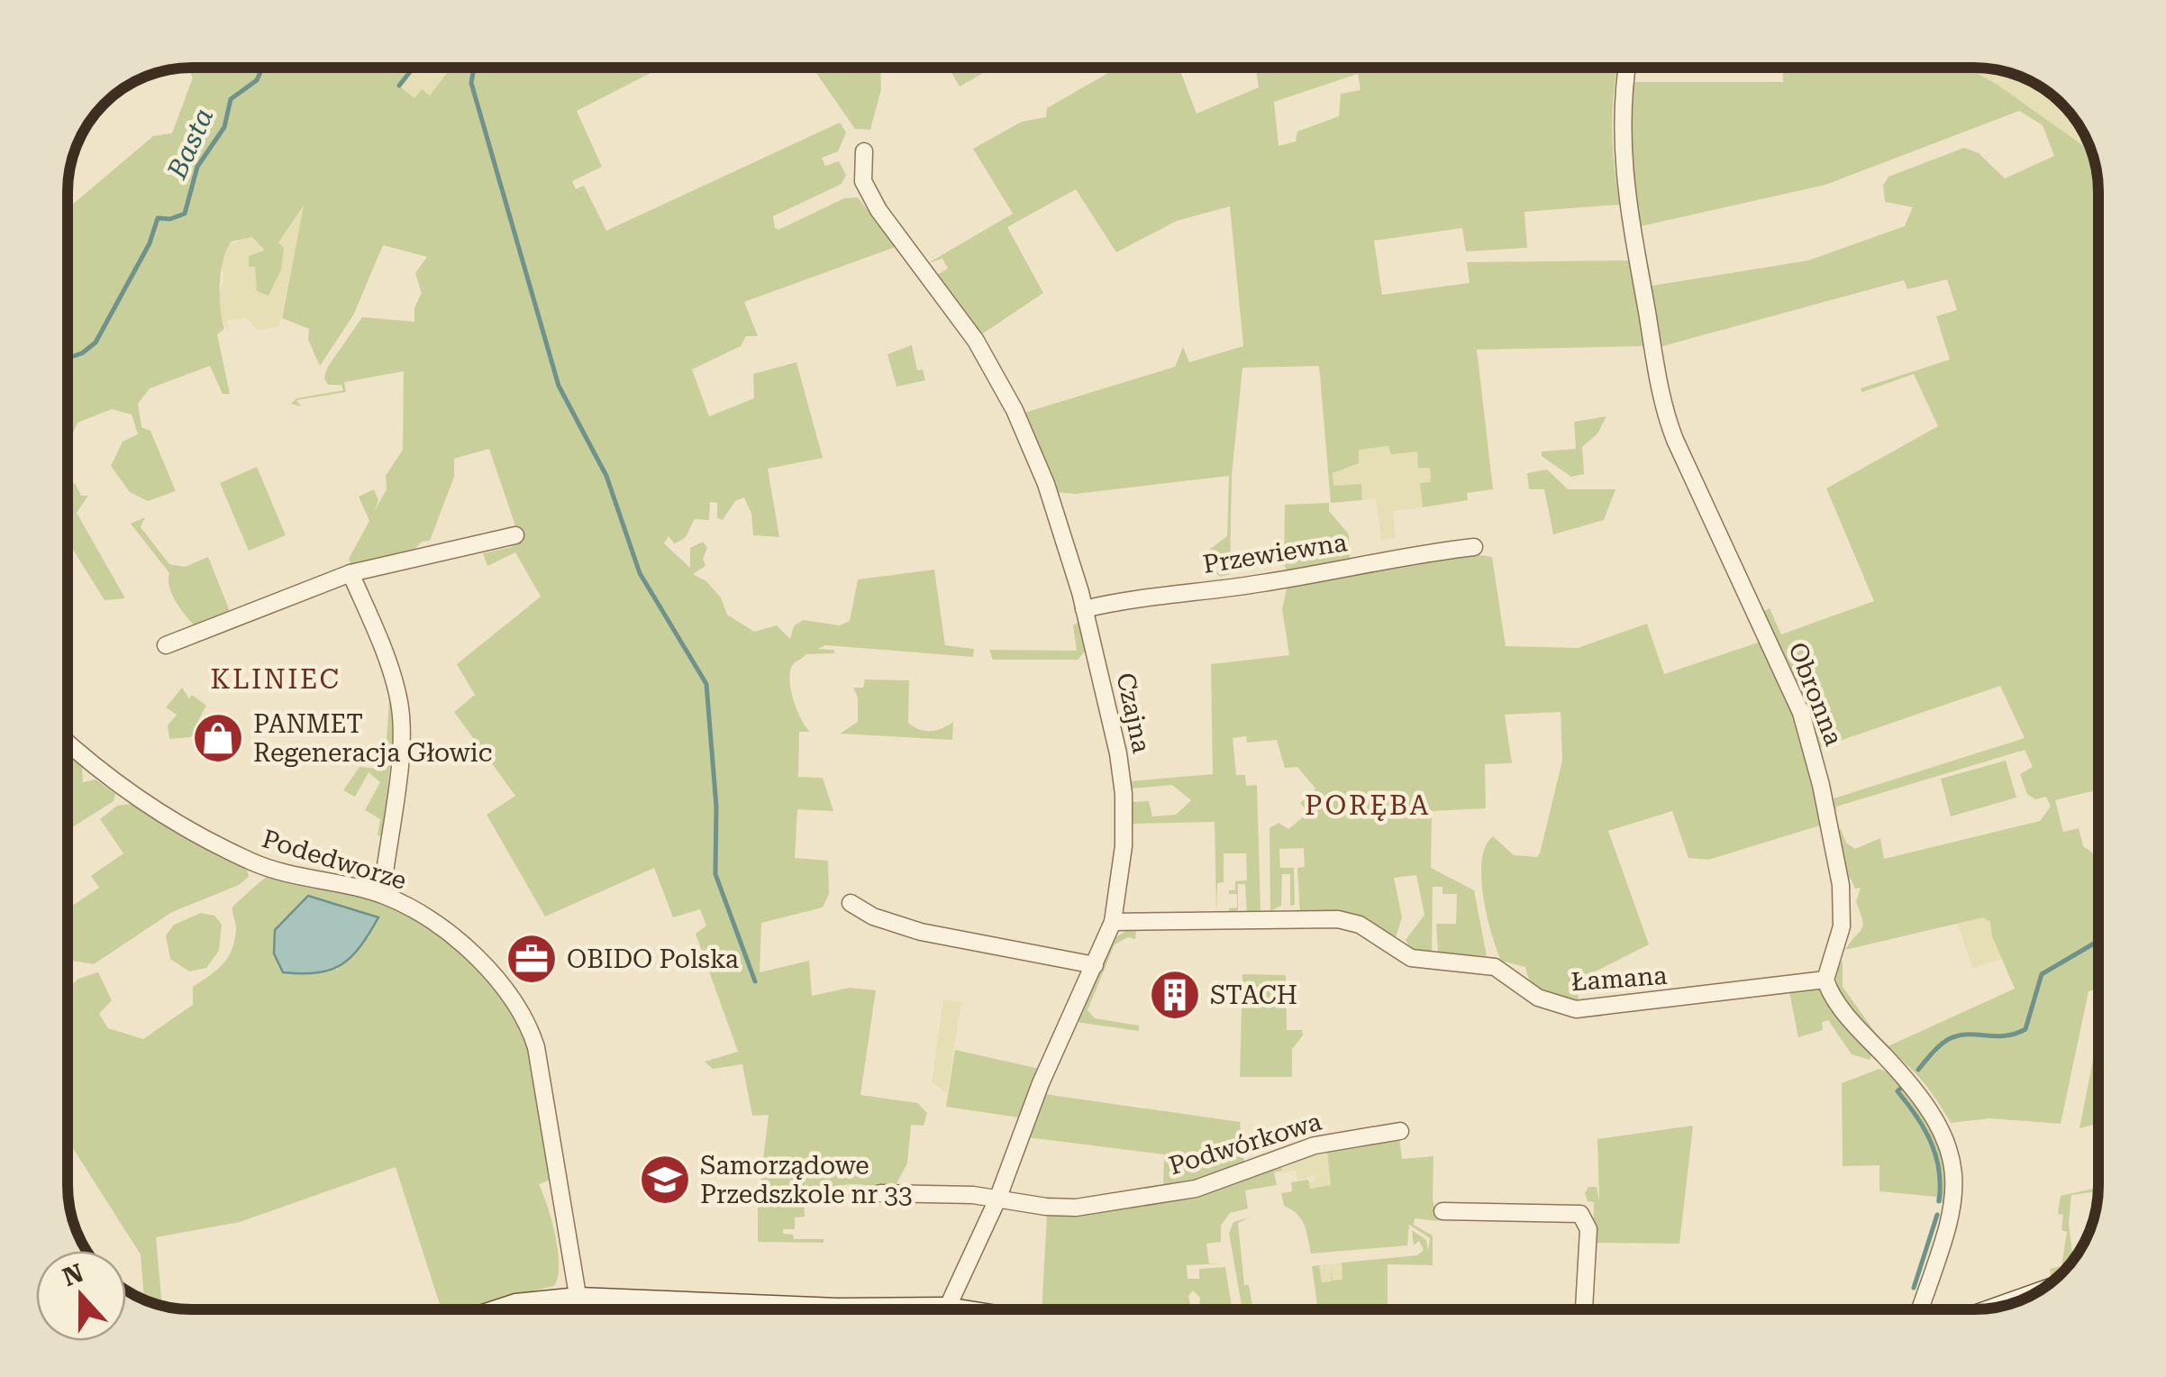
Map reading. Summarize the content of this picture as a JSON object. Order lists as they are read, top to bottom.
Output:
{
  "streets": {
    "street": [
      "Przewiewna",
      "Obronna",
      "Czajna",
      "Podedworze",
      "Łamana",
      "Podwórkowa"
    ]
  },
  "crossings": [
    ["Przewiewna", "Czajna"],
    ["Obronna", "Łamana"],
    ["Czajna", "Łamana"],
    ["Czajna", "Podwórkowa"]
  ],
  "districts": ["KLINIEC", "PORĘBA"],
  "water": ["Basta"],
  "places": {
    "shop": ["PANMET Regeneracja Głowic"],
    "office": ["OBIDO Polska"],
    "building": ["STACH"],
    "school or university": ["Samorządowe Przedszkole nr 33"]
  },
  "north": "top"
}
